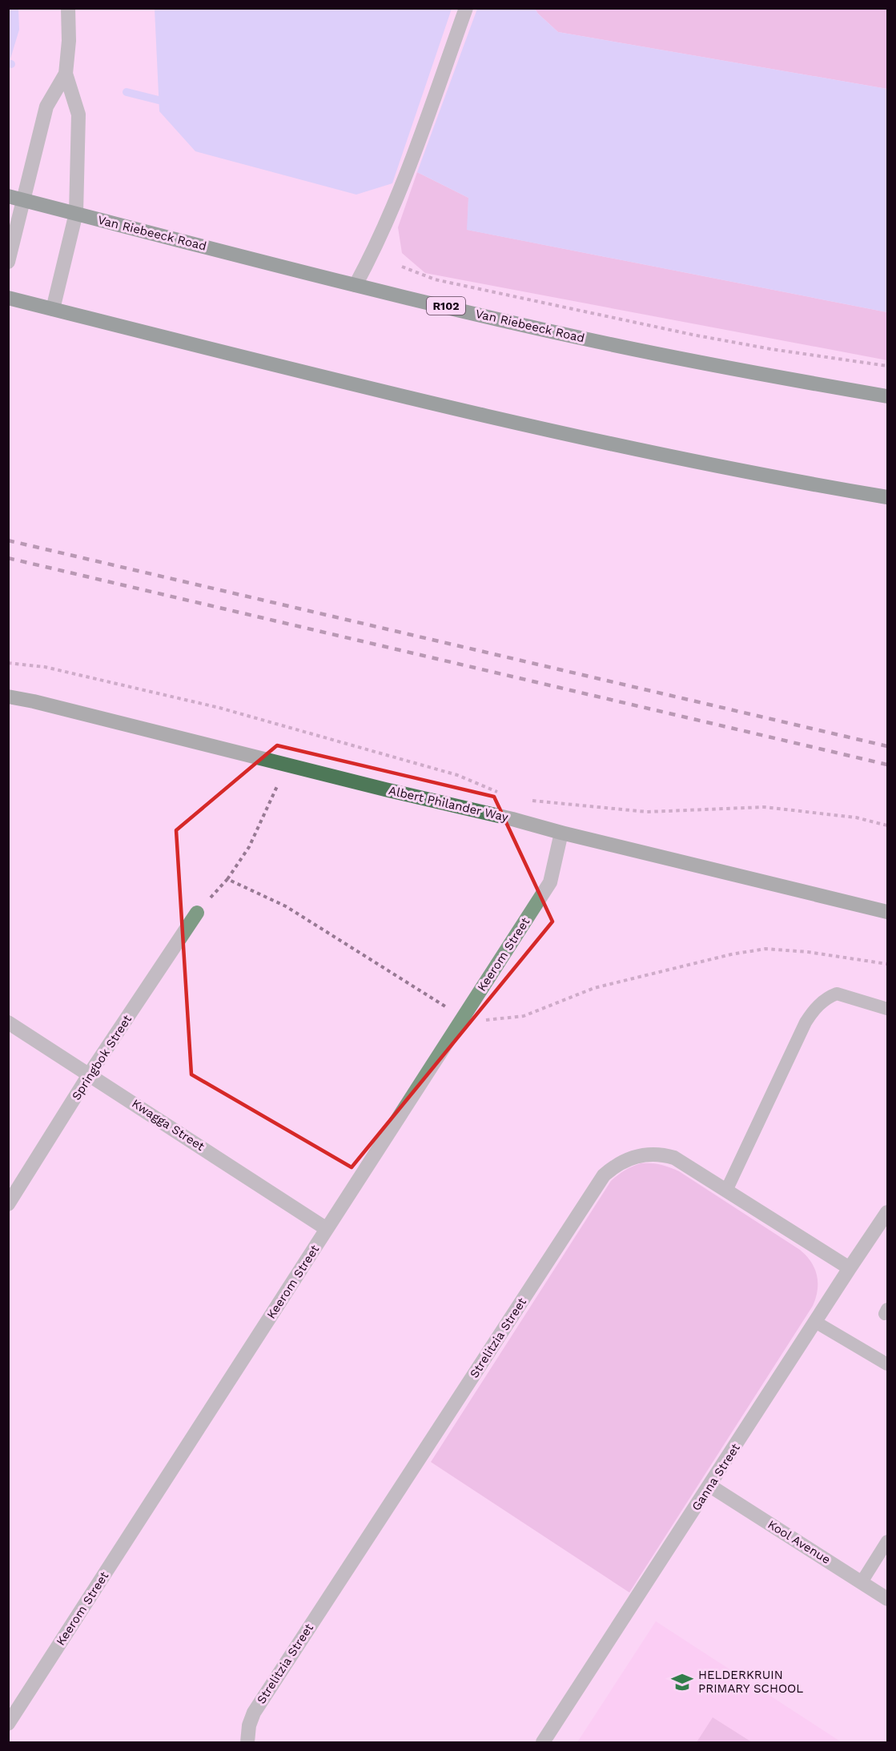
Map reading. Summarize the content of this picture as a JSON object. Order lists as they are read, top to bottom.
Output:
{
  "streets": {
    "main road": ["Van Riebeeck Road", "R102"],
    "street": [
      "Albert Philander Way",
      "Keerom Street",
      "Springbok Street",
      "Kwagga Street",
      "Strelitzia Street",
      "Ganna Street",
      "Kool Avenue"
    ]
  },
  "crossings": [
    ["Albert Philander Way", "Keerom Street"],
    ["Keerom Street", "Kwagga Street"],
    ["Springbok Street", "Kwagga Street"],
    ["Strelitzia Street", "Ganna Street"],
    ["Ganna Street", "Kool Avenue"]
  ],
  "places": {
    "school or university": ["HELDERKRUIN PRIMARY SCHOOL"]
  }
}
